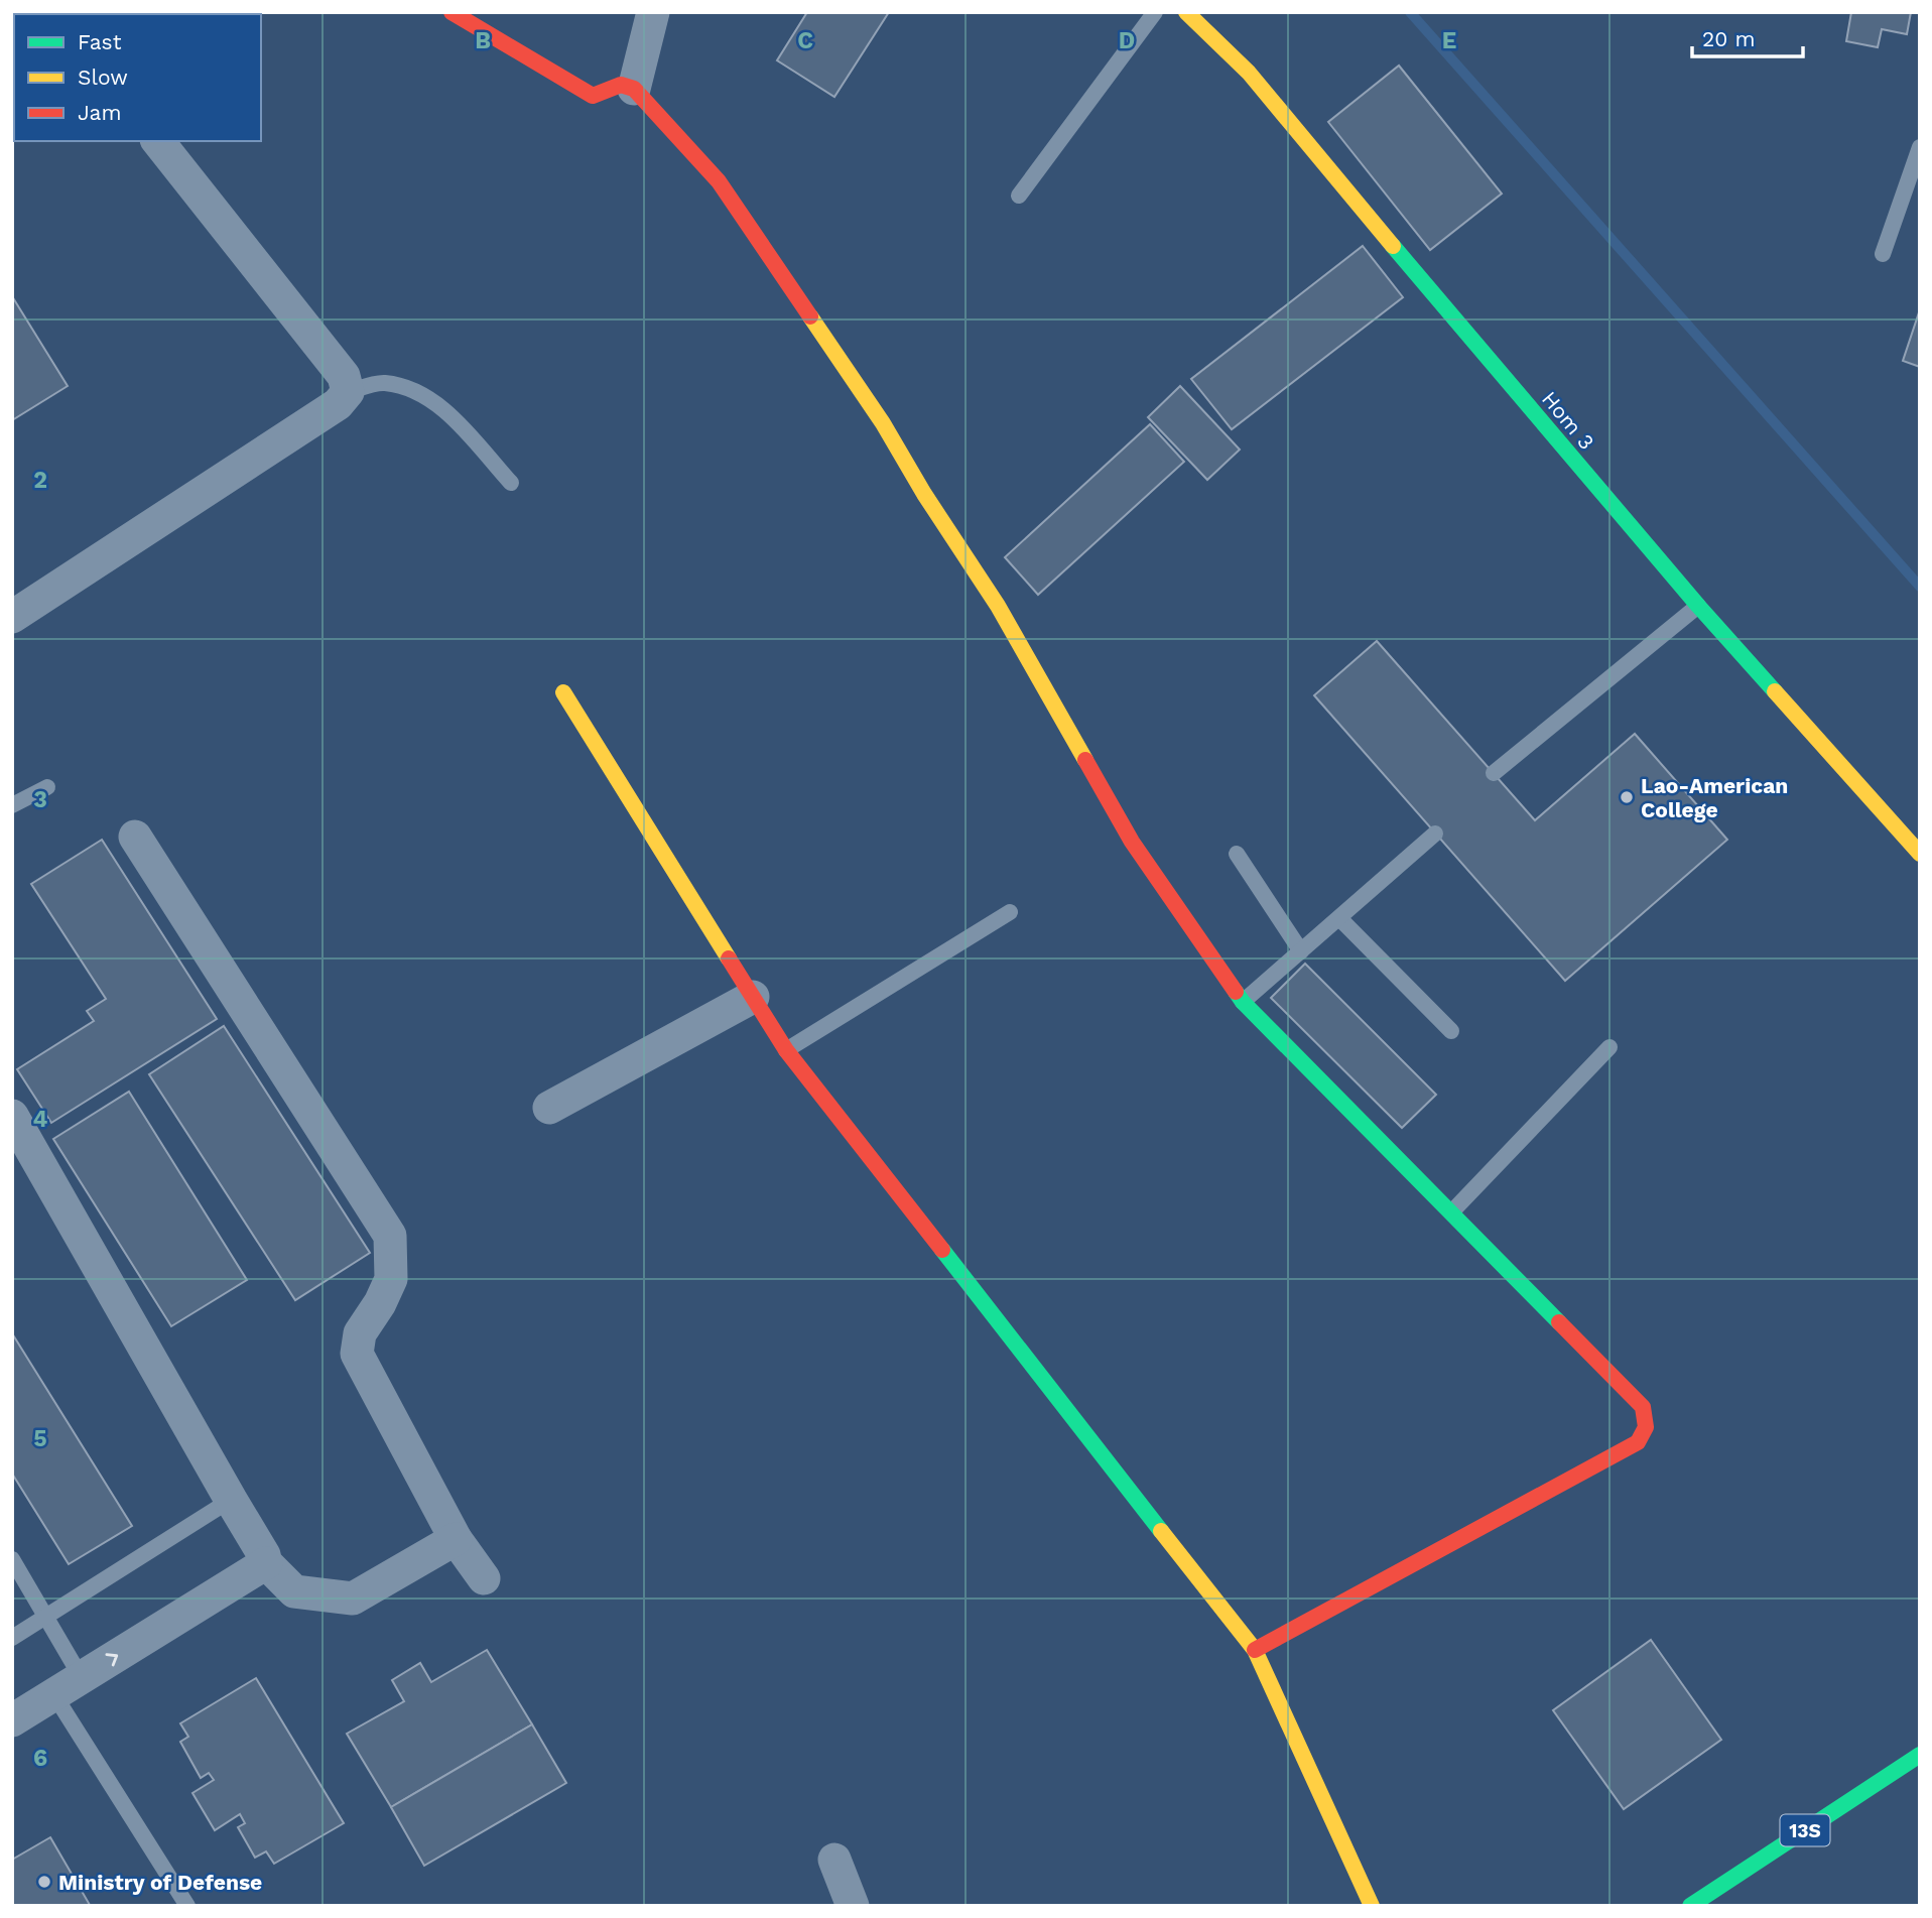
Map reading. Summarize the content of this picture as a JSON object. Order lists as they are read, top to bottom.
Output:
{
  "streets": {
    "main road": ["Hom 3", "13S"]
  },
  "places": ["Lao-American College", "Ministry of Defense"],
  "legend": ["Fast", "Slow", "Jam"],
  "scale_bar": "20 m",
  "grid": {
    "columns": [
      "B",
      "C",
      "D",
      "E"
    ],
    "rows": [
      "2",
      "3",
      "4",
      "5",
      "6"
    ]
  }
}
